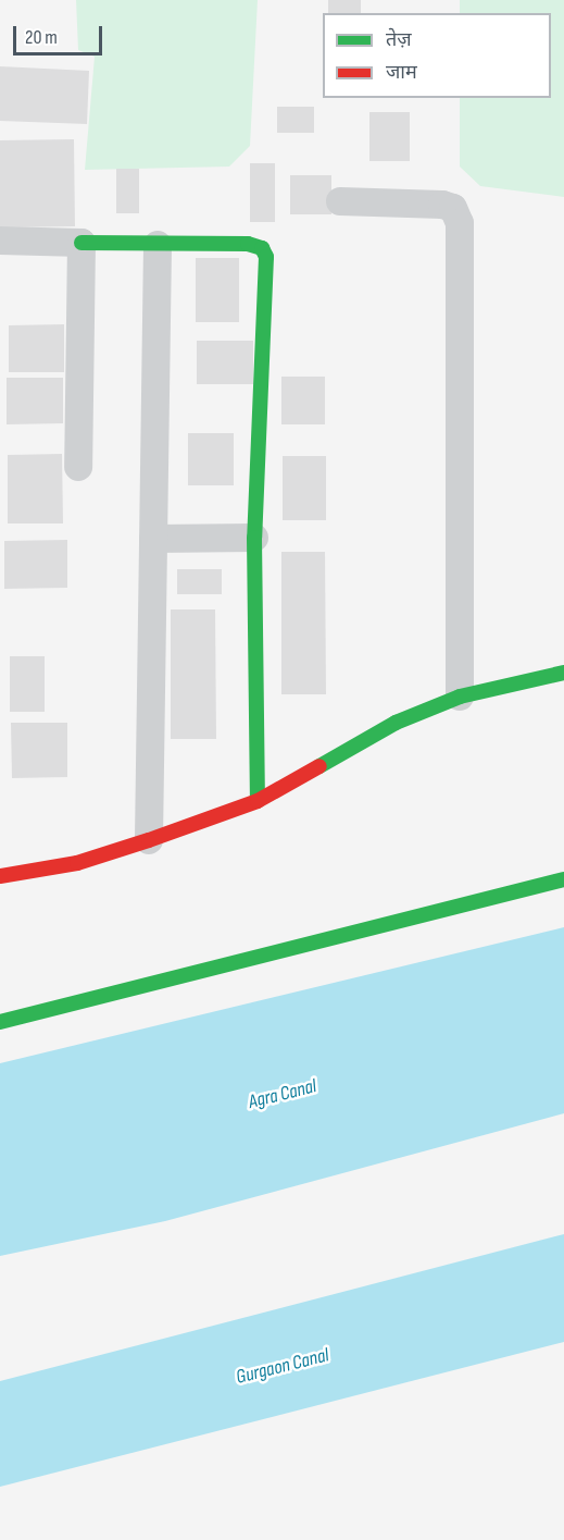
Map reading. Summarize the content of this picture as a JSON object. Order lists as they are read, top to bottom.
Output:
{
  "water": ["Agra Canal", "Gurgaon Canal"],
  "legend": ["तेज़", "जाम"],
  "scale_bar": "20 m"
}
